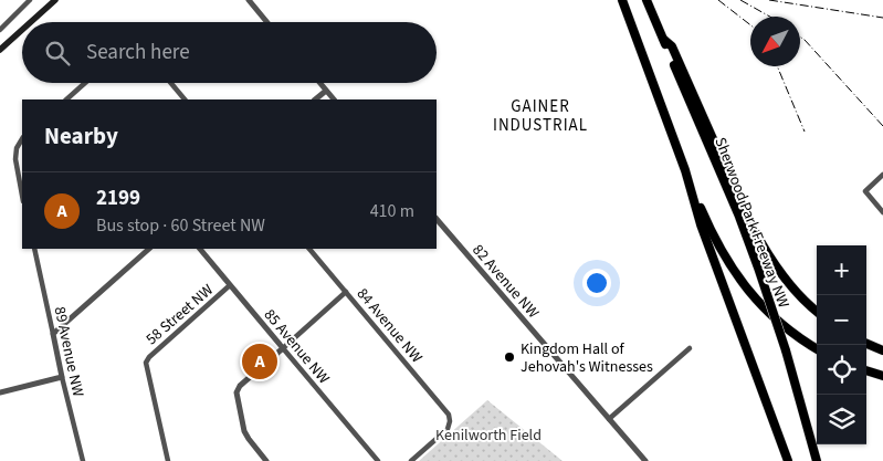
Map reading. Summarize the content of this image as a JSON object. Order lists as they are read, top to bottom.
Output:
{
  "streets": {
    "highway": ["Sherwood Park Freeway NW"],
    "street": [
      "82 Avenue NW",
      "58 Street NW",
      "84 Avenue NW",
      "85 Avenue NW",
      "89 Avenue NW"
    ]
  },
  "crossings": [
    ["58 Street NW", "85 Avenue NW"]
  ],
  "districts": ["GAINER INDUSTRIAL"],
  "parks": ["Kenilworth Field"],
  "places": ["Kingdom Hall of Jehovah's Witnesses"],
  "north": "bottom left",
  "page": {
    "search": "Search here",
    "heading": "Nearby",
    "list": [
      {
        "mark": "A",
        "name": "2199",
        "note": "Bus stop · 60 Street NW",
        "value": "410 m"
      }
    ],
    "map_buttons": ["+", "−"],
    "pins": "A"
  }
}
